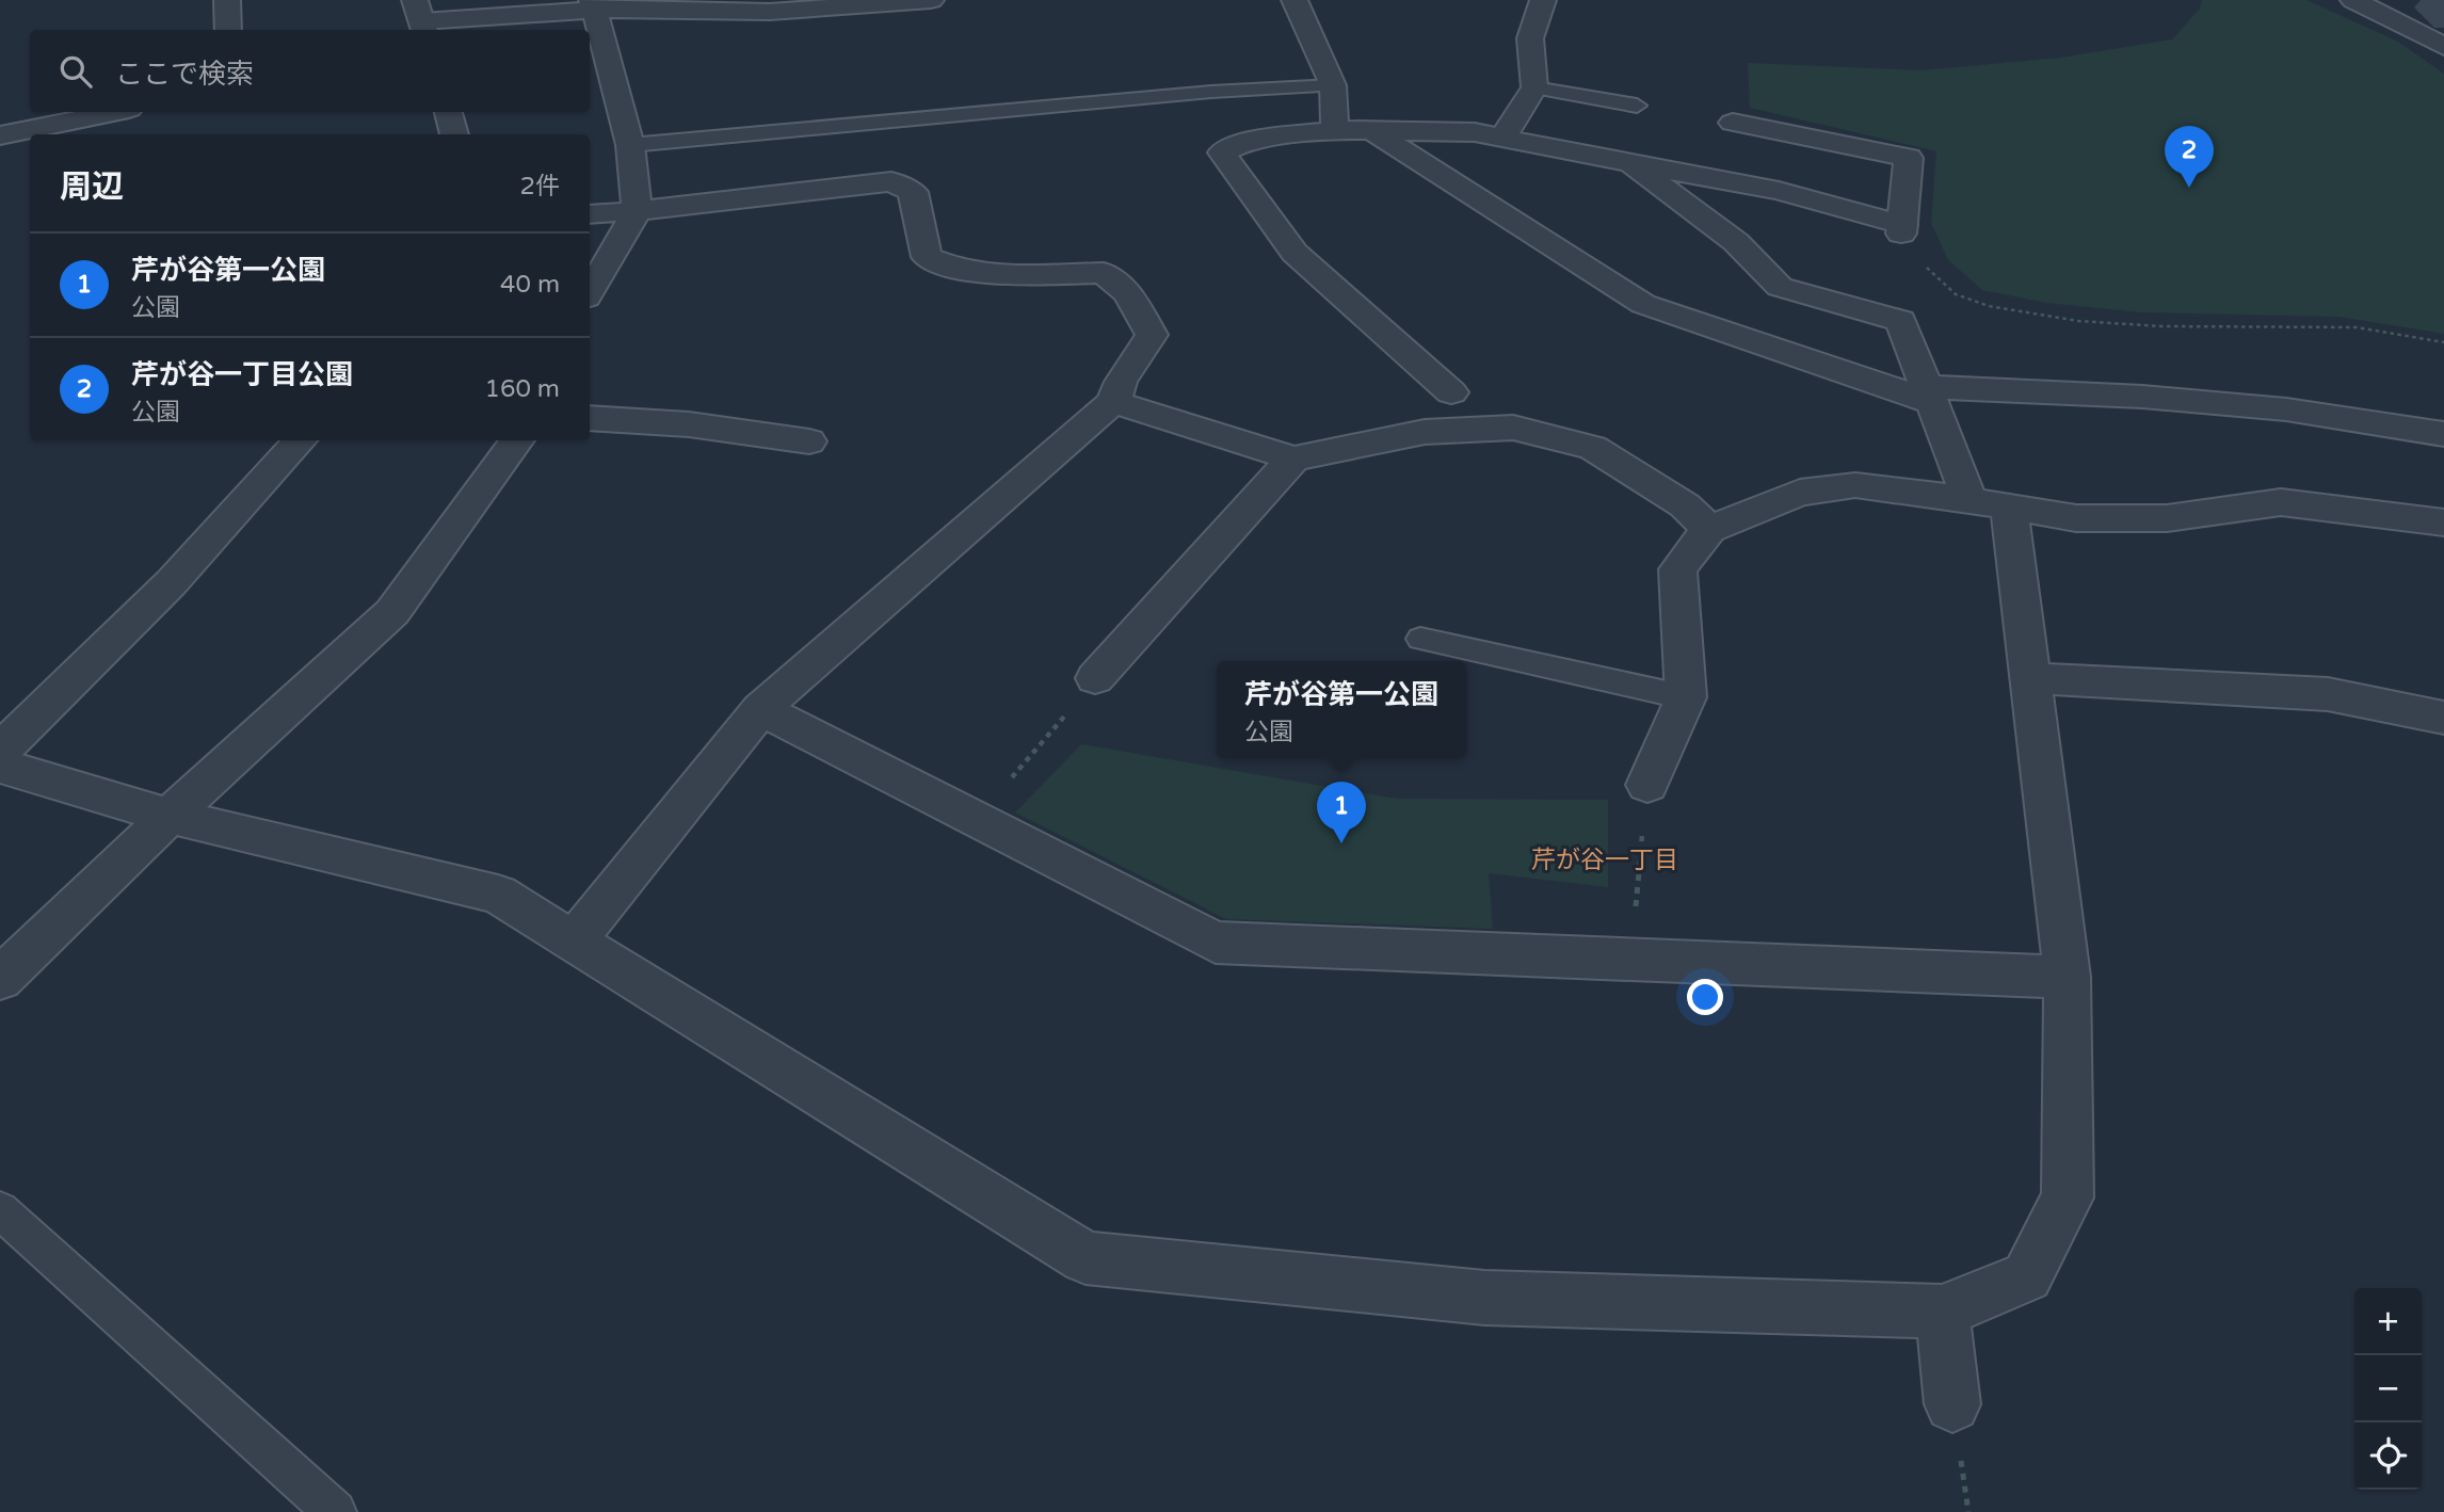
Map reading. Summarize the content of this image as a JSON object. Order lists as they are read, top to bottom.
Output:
{
  "districts": ["芹が谷一丁目"],
  "page": {
    "search": "ここで検索",
    "pins": ["2", "1"],
    "heading": ["周辺", "2件"],
    "list": [
      {
        "mark": "1",
        "name": "芹が谷第一公園",
        "note": "公園",
        "value": "40 m"
      },
      {
        "mark": "2",
        "name": "芹が谷一丁目公園",
        "note": "公園",
        "value": "160 m"
      }
    ],
    "popup": ["芹が谷第一公園", "公園"],
    "map_buttons": ["+", "−"]
  }
}
